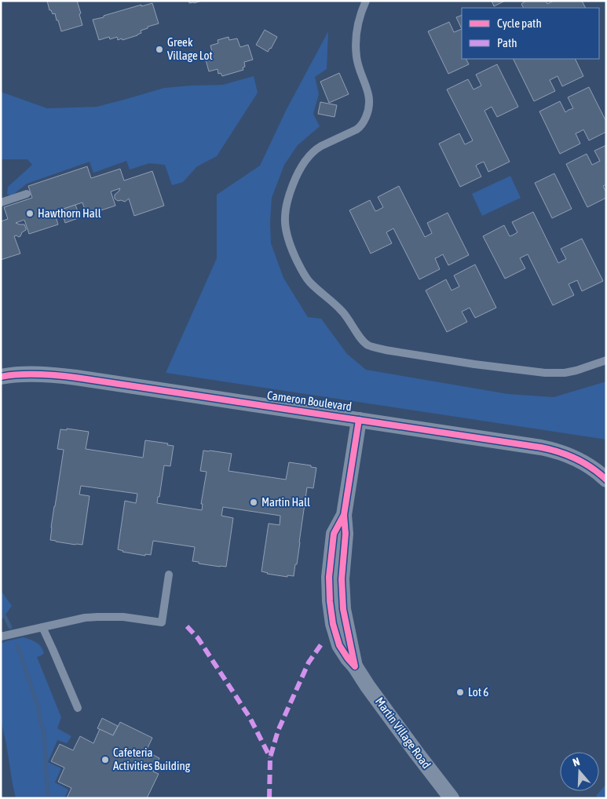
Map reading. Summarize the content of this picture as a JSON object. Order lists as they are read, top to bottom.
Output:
{
  "streets": {
    "street": ["Cameron Boulevard", "Martin Village Road"]
  },
  "crossings": [
    ["Cameron Boulevard", "Martin Village Road"]
  ],
  "places": [
    "Greek Village Lot",
    "Hawthorn Hall",
    "Martin Hall",
    "Lot 6",
    "Cafeteria Activities Building"
  ],
  "legend": ["Cycle path", "Path"],
  "north": "top"
}
